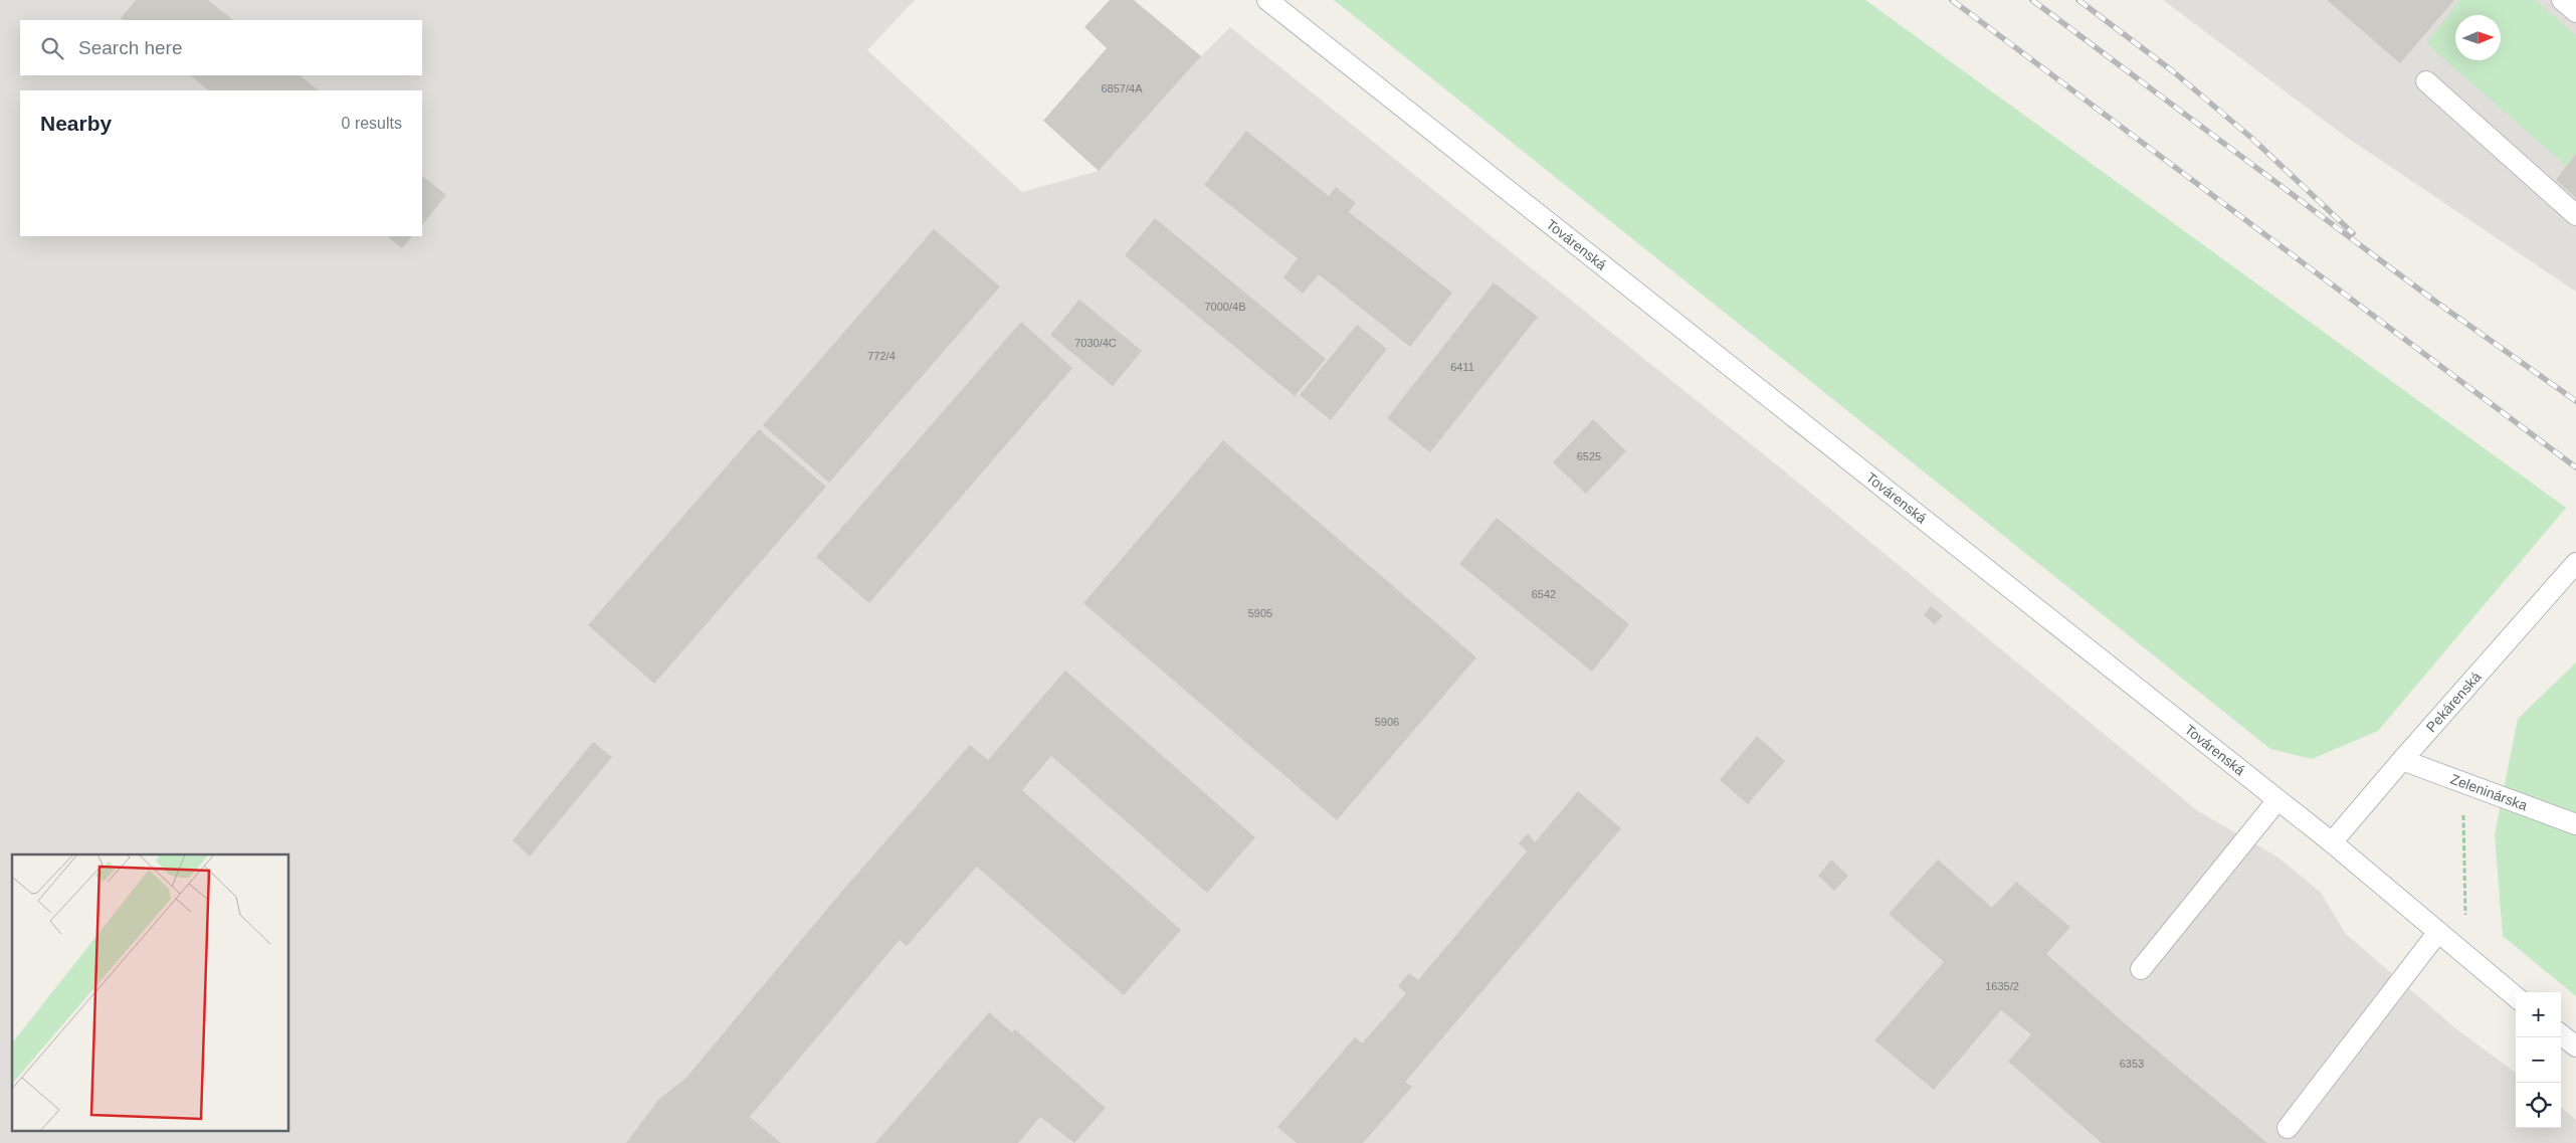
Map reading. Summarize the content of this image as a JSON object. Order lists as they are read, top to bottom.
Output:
{
  "streets": {
    "lane": ["Továrenská", "Pekárenská", "Zeleninárska"]
  },
  "crossings": [
    ["Továrenská", "Pekárenská"],
    ["Pekárenská", "Zeleninárska"]
  ],
  "house_numbers": [
    "6857/4A",
    "7000/4B",
    "7030/4C",
    "772/4",
    "6411",
    "6525",
    "6542",
    "5905",
    "5906",
    "1635/2",
    "6353"
  ],
  "north": "right",
  "page": {
    "search": "Search here",
    "heading": ["Nearby", "0 results"],
    "map_buttons": ["+", "−"]
  }
}
